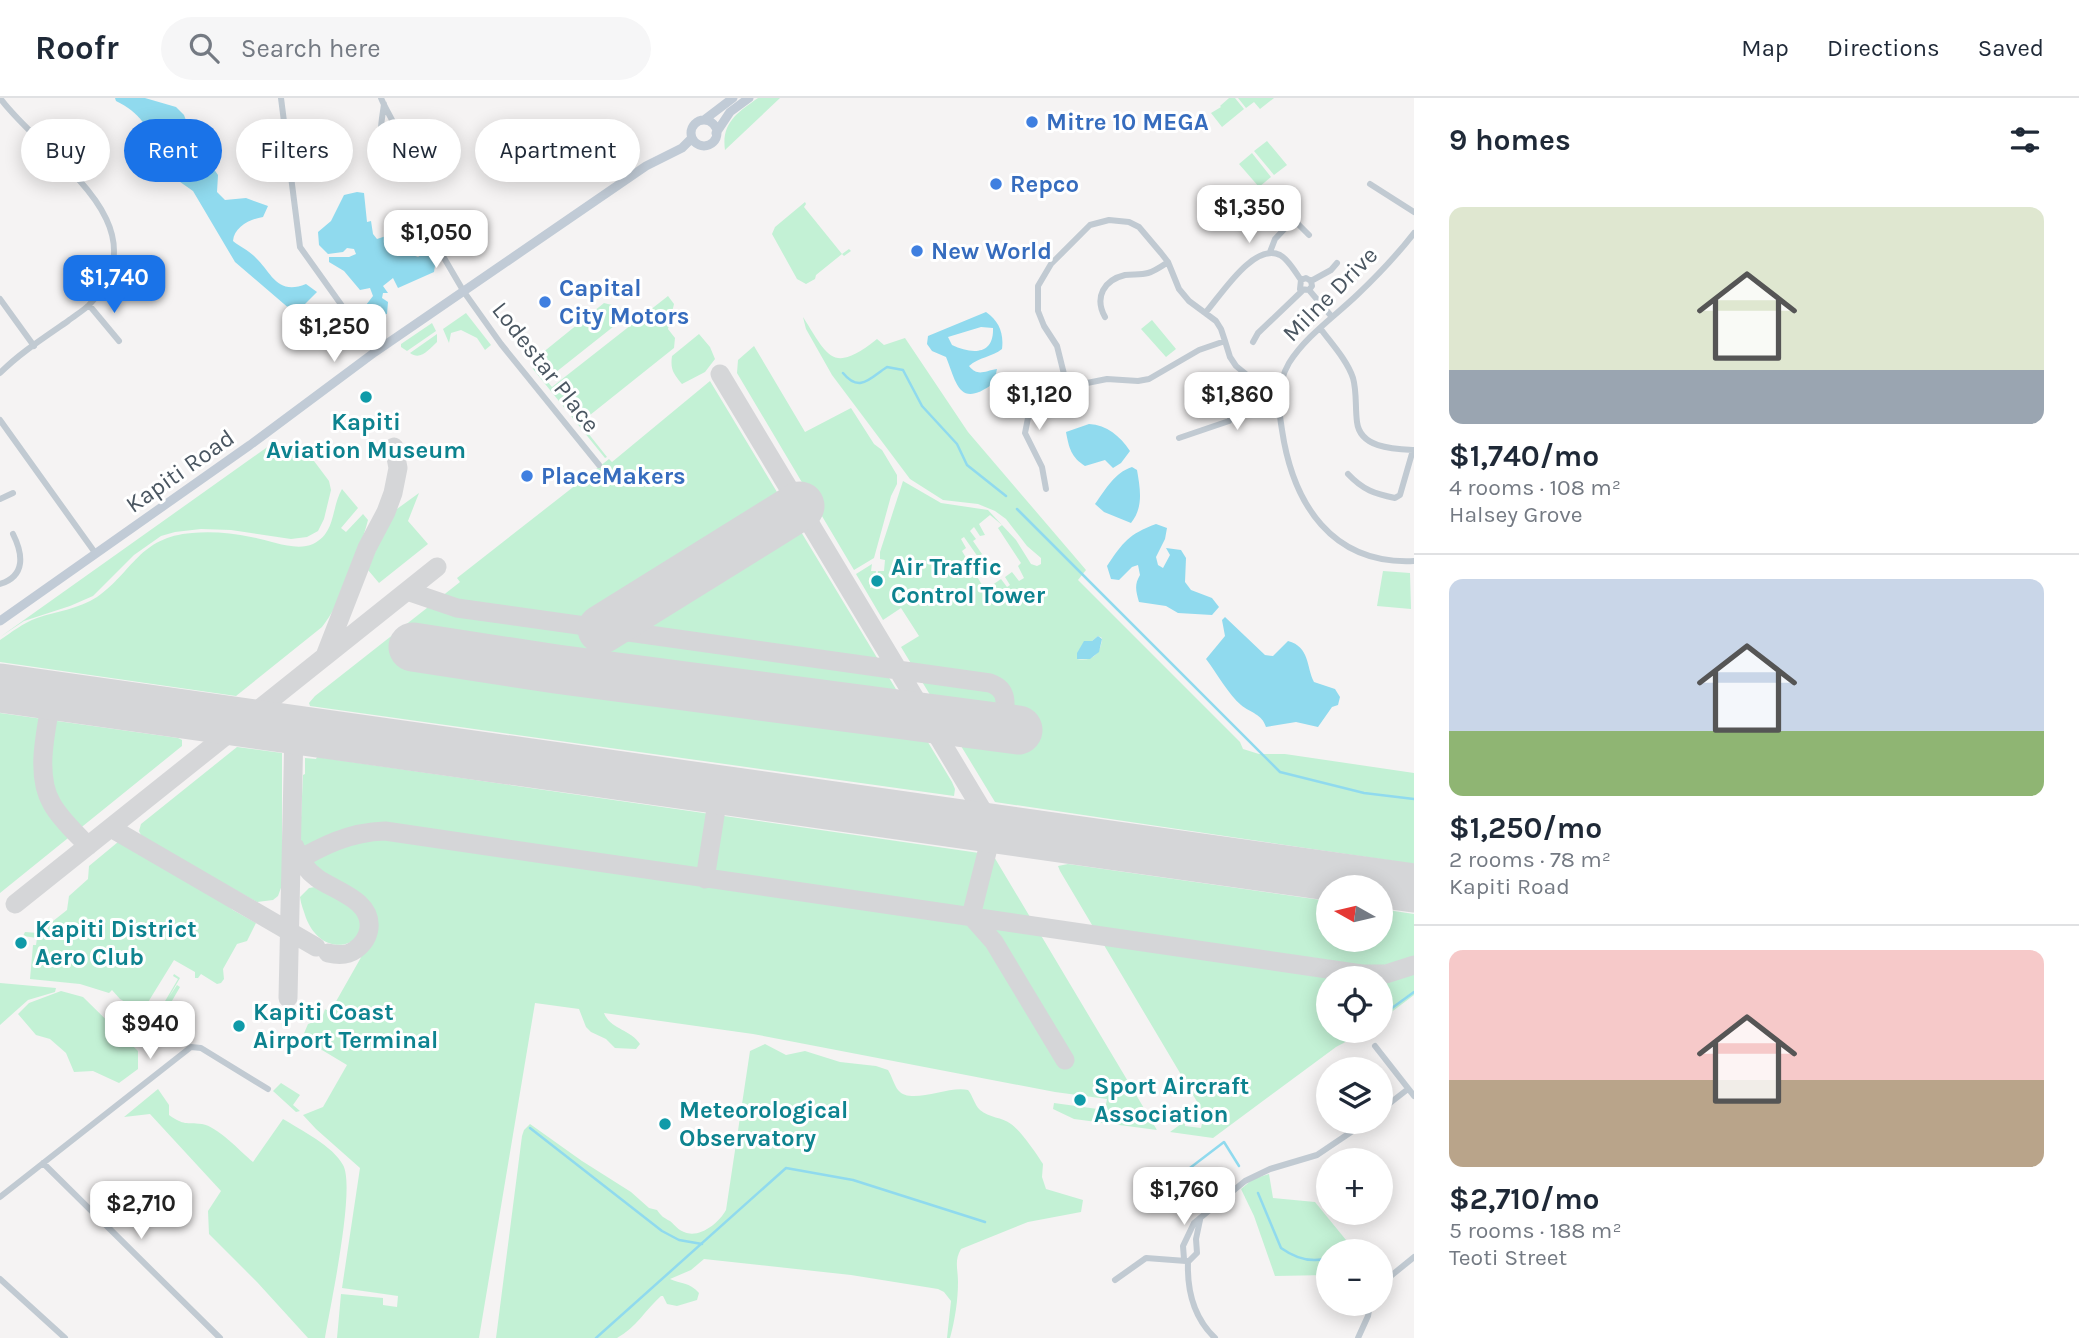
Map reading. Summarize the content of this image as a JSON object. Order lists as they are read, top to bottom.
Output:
{
  "streets": {
    "main road": ["Kapiti Road"],
    "street": ["Milne Drive", "Lodestar Place"]
  },
  "crossings": [
    ["Lodestar Place", "Kapiti Road"]
  ],
  "places": [
    "Mitre 10 MEGA",
    "Repco",
    "New World",
    "Capital City Motors",
    "Kapiti Aviation Museum",
    "PlaceMakers",
    "Air Traffic Control Tower",
    "Kapiti District Aero Club",
    "Kapiti Coast Airport Terminal",
    "Sport Aircraft Association",
    "Meteorological Observatory"
  ],
  "north": "left",
  "page": {
    "header": "Roofr",
    "search": "Search here",
    "nav": ["Map", "Directions", "Saved"],
    "heading": "9 homes",
    "chip": [
      "Buy",
      "Rent",
      "Filters",
      "New",
      "Apartment"
    ],
    "list": [
      {
        "name": "$1,740/mo",
        "note": "4 rooms · 108 m² · Halsey Grove"
      },
      {
        "name": "$1,250/mo",
        "note": "2 rooms · 78 m² · Kapiti Road"
      },
      {
        "name": "$2,710/mo",
        "note": "5 rooms · 188 m² · Teoti Street"
      }
    ],
    "price": [
      "$1,350",
      "$1,050",
      "$1,740",
      "$1,250",
      "$1,120",
      "$1,860",
      "$940",
      "$1,760",
      "$2,710"
    ],
    "map_buttons": ["+", "−"]
  }
}
